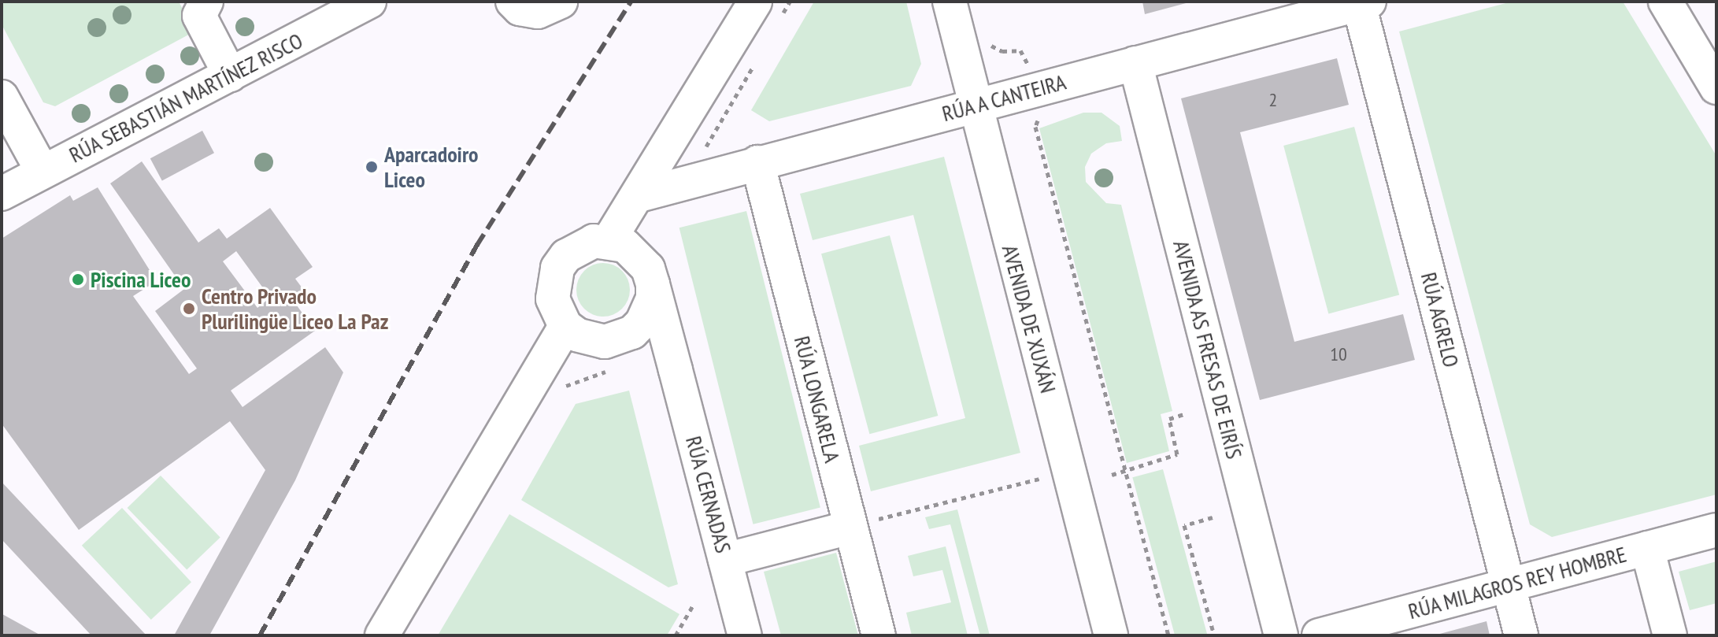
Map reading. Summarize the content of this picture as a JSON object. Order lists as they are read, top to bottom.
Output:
{
  "streets": {
    "street": [
      "RÚA SEBASTIÁN MARTÍNEZ RISCO",
      "RÚA A CANTEIRA",
      "AVENIDA DE XUXÁN",
      "RÚA AGRELO",
      "AVENIDA AS FRESAS DE EIRÍS",
      "RÚA LONGARELA",
      "RÚA CERNADAS",
      "RÚA MILAGROS REY HOMBRE"
    ]
  },
  "crossings": [
    ["RÚA A CANTEIRA", "AVENIDA DE XUXÁN"],
    ["RÚA A CANTEIRA", "RÚA AGRELO"],
    ["RÚA A CANTEIRA", "AVENIDA AS FRESAS DE EIRÍS"],
    ["RÚA A CANTEIRA", "RÚA LONGARELA"],
    ["RÚA AGRELO", "RÚA MILAGROS REY HOMBRE"]
  ],
  "places": ["Aparcadoiro Liceo", "Piscina Liceo", "Centro Privado Plurilingüe Liceo La Paz"],
  "house_numbers": ["2", "10"]
}
